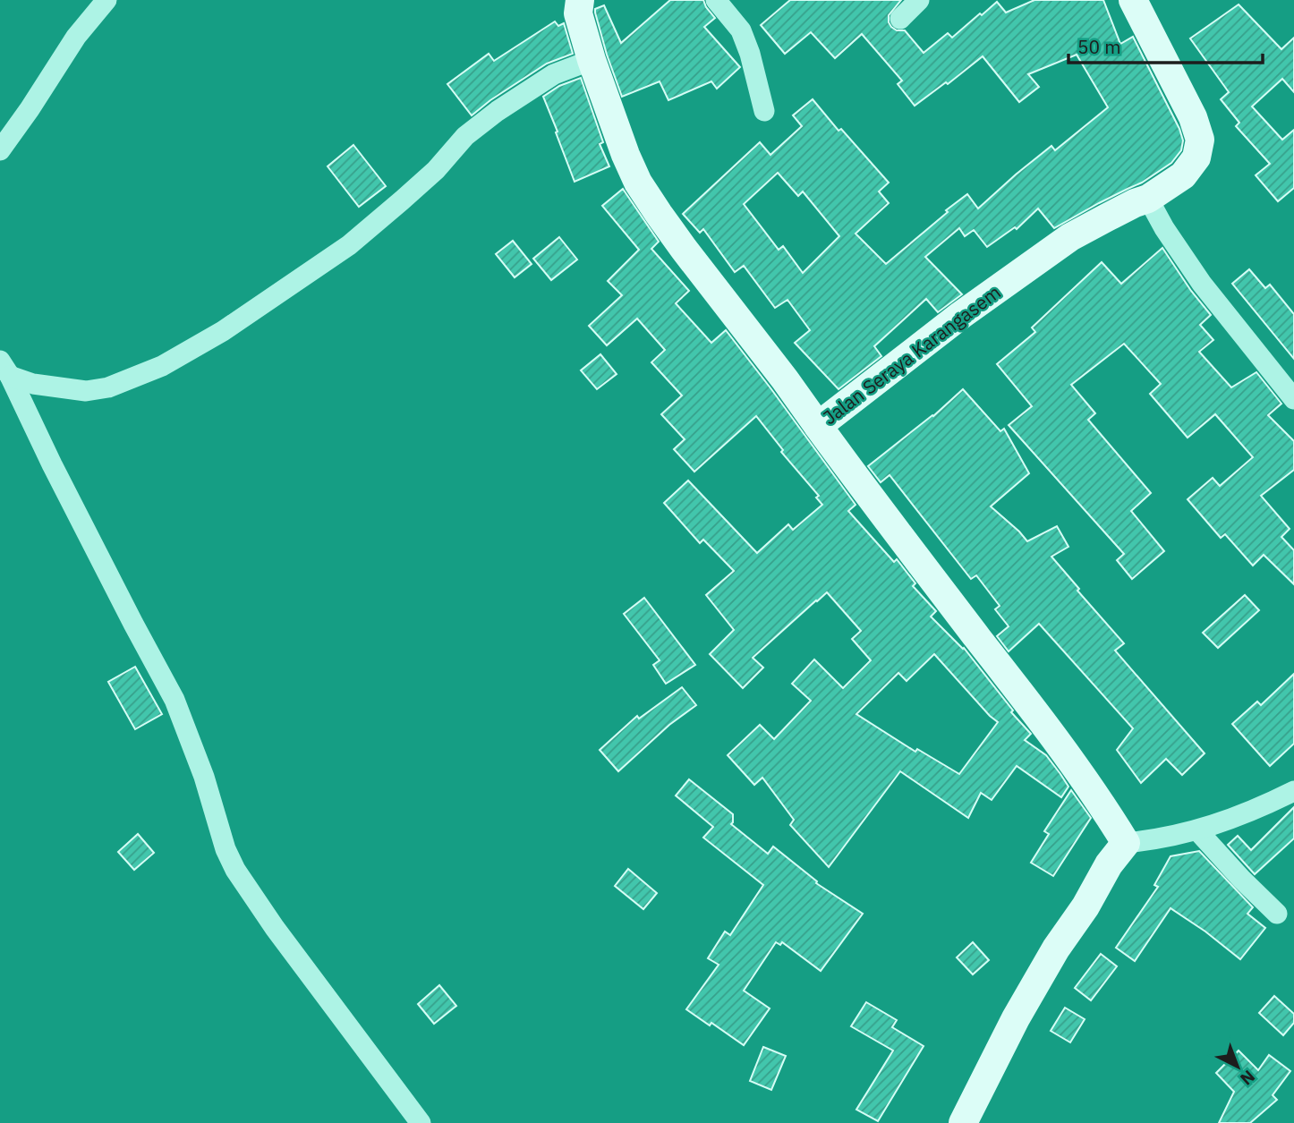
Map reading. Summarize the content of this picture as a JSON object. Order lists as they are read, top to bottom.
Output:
{
  "streets": {
    "street": ["Jalan Seraya Karangasem"]
  },
  "scale_bar": "50 m",
  "north": "bottom right"
}
